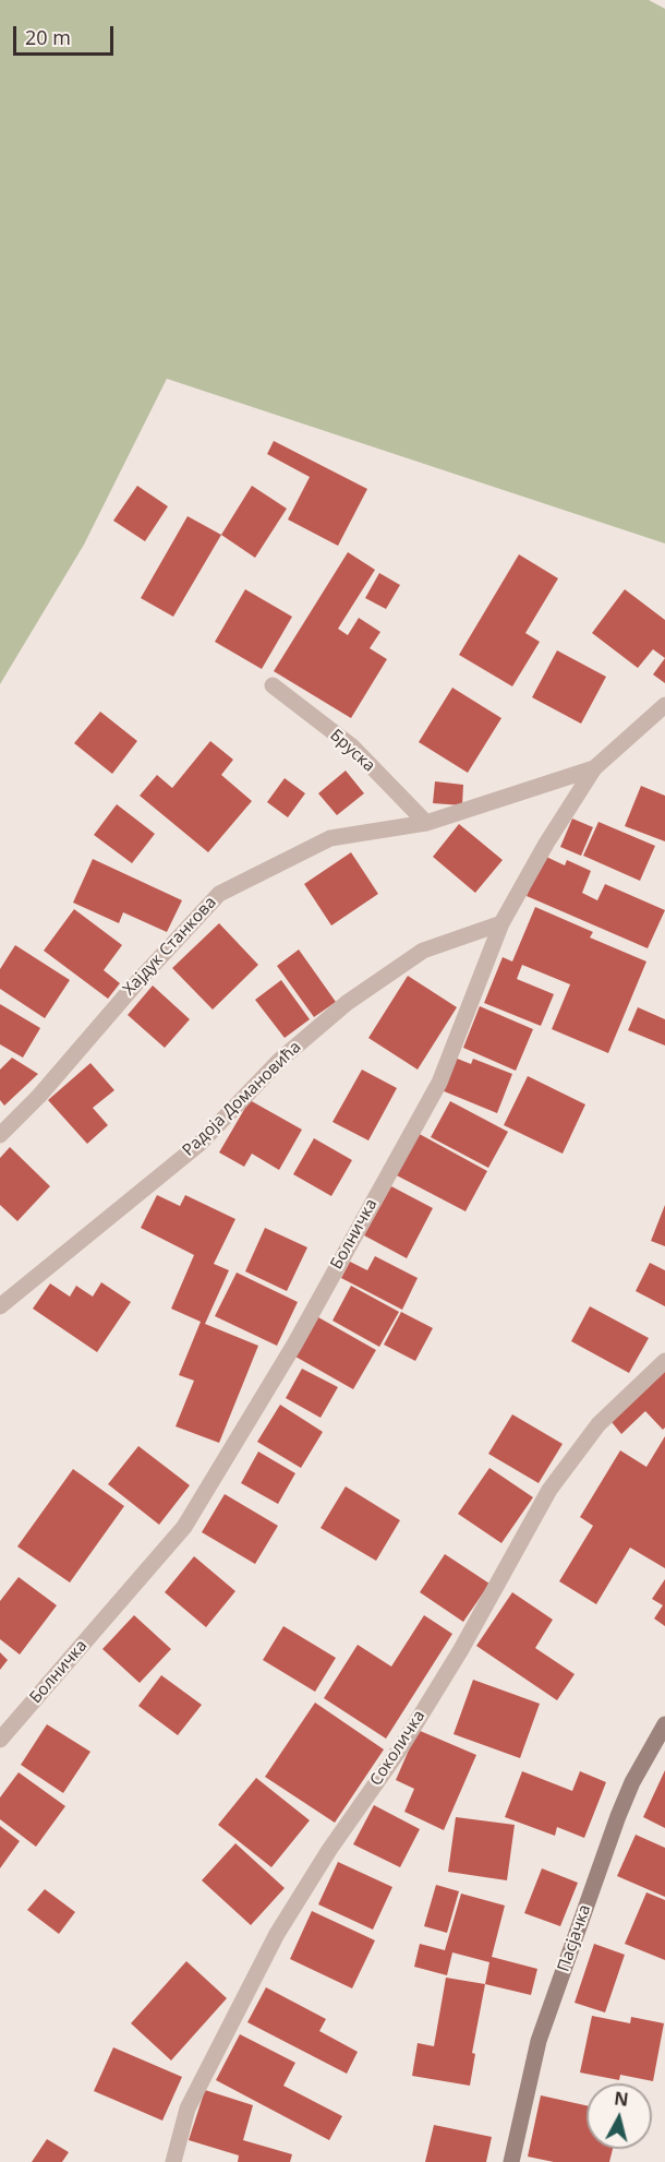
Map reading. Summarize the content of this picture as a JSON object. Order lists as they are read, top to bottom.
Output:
{
  "streets": {
    "main road": ["Пасјачка"],
    "street": [
      "Бруска",
      "Хајдук Станкова",
      "Радоја Домановића",
      "Болничка",
      "Соколичка"
    ]
  },
  "crossings": [
    ["Бруска", "Хајдук Станкова"],
    ["Хајдук Станкова", "Болничка"],
    ["Радоја Домановића", "Болничка"]
  ],
  "scale_bar": "20 m",
  "north": "top"
}
